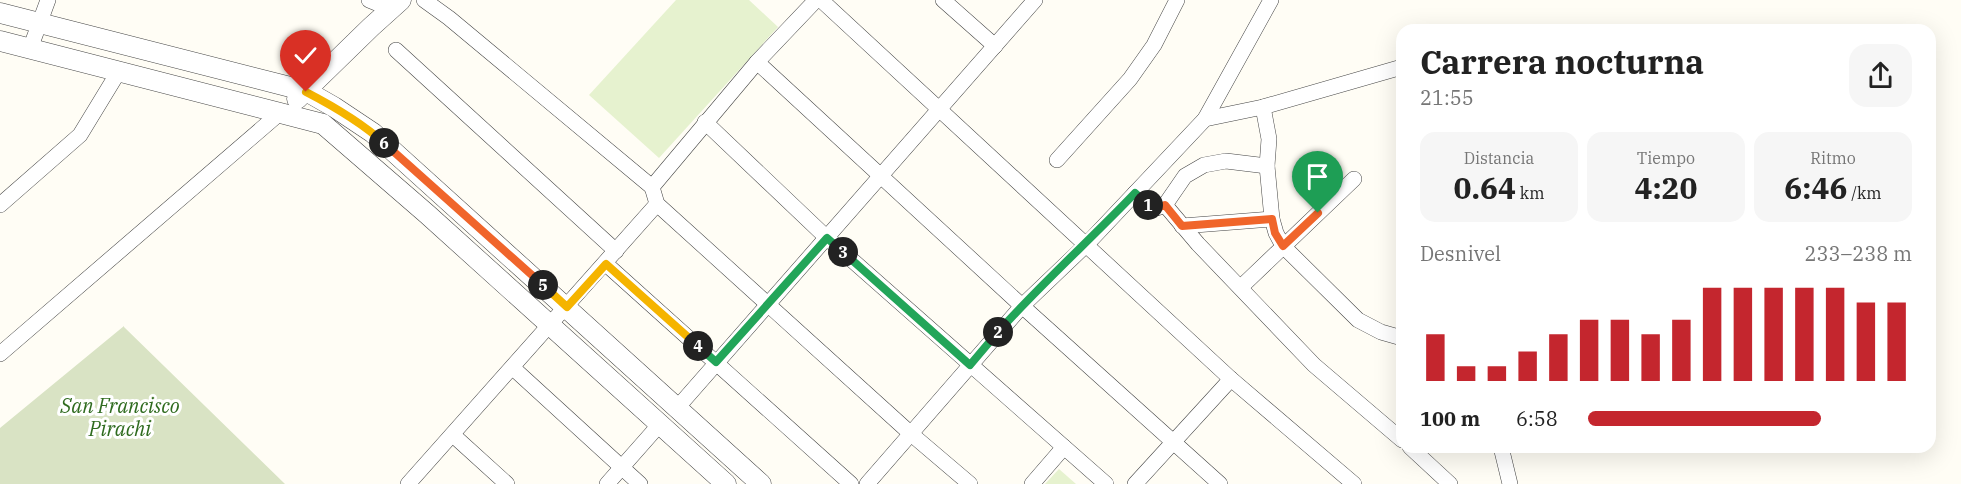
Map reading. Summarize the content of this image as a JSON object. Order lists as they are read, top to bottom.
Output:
{
  "parks": ["San Francisco Pirachi"],
  "page": {
    "heading": ["Carrera nocturna", "21:55"],
    "stats": [
      ["Distancia", "0.64 km"],
      ["Tiempo", "4:20"],
      ["Ritmo", "6:46 /km"]
    ],
    "pins": [
      "6",
      "1",
      "3",
      "5",
      "2",
      "4"
    ],
    "chart": ["Desnivel", "233–238 m"],
    "list": [
      {
        "name": "100 m",
        "note": "6:58"
      }
    ]
  }
}
